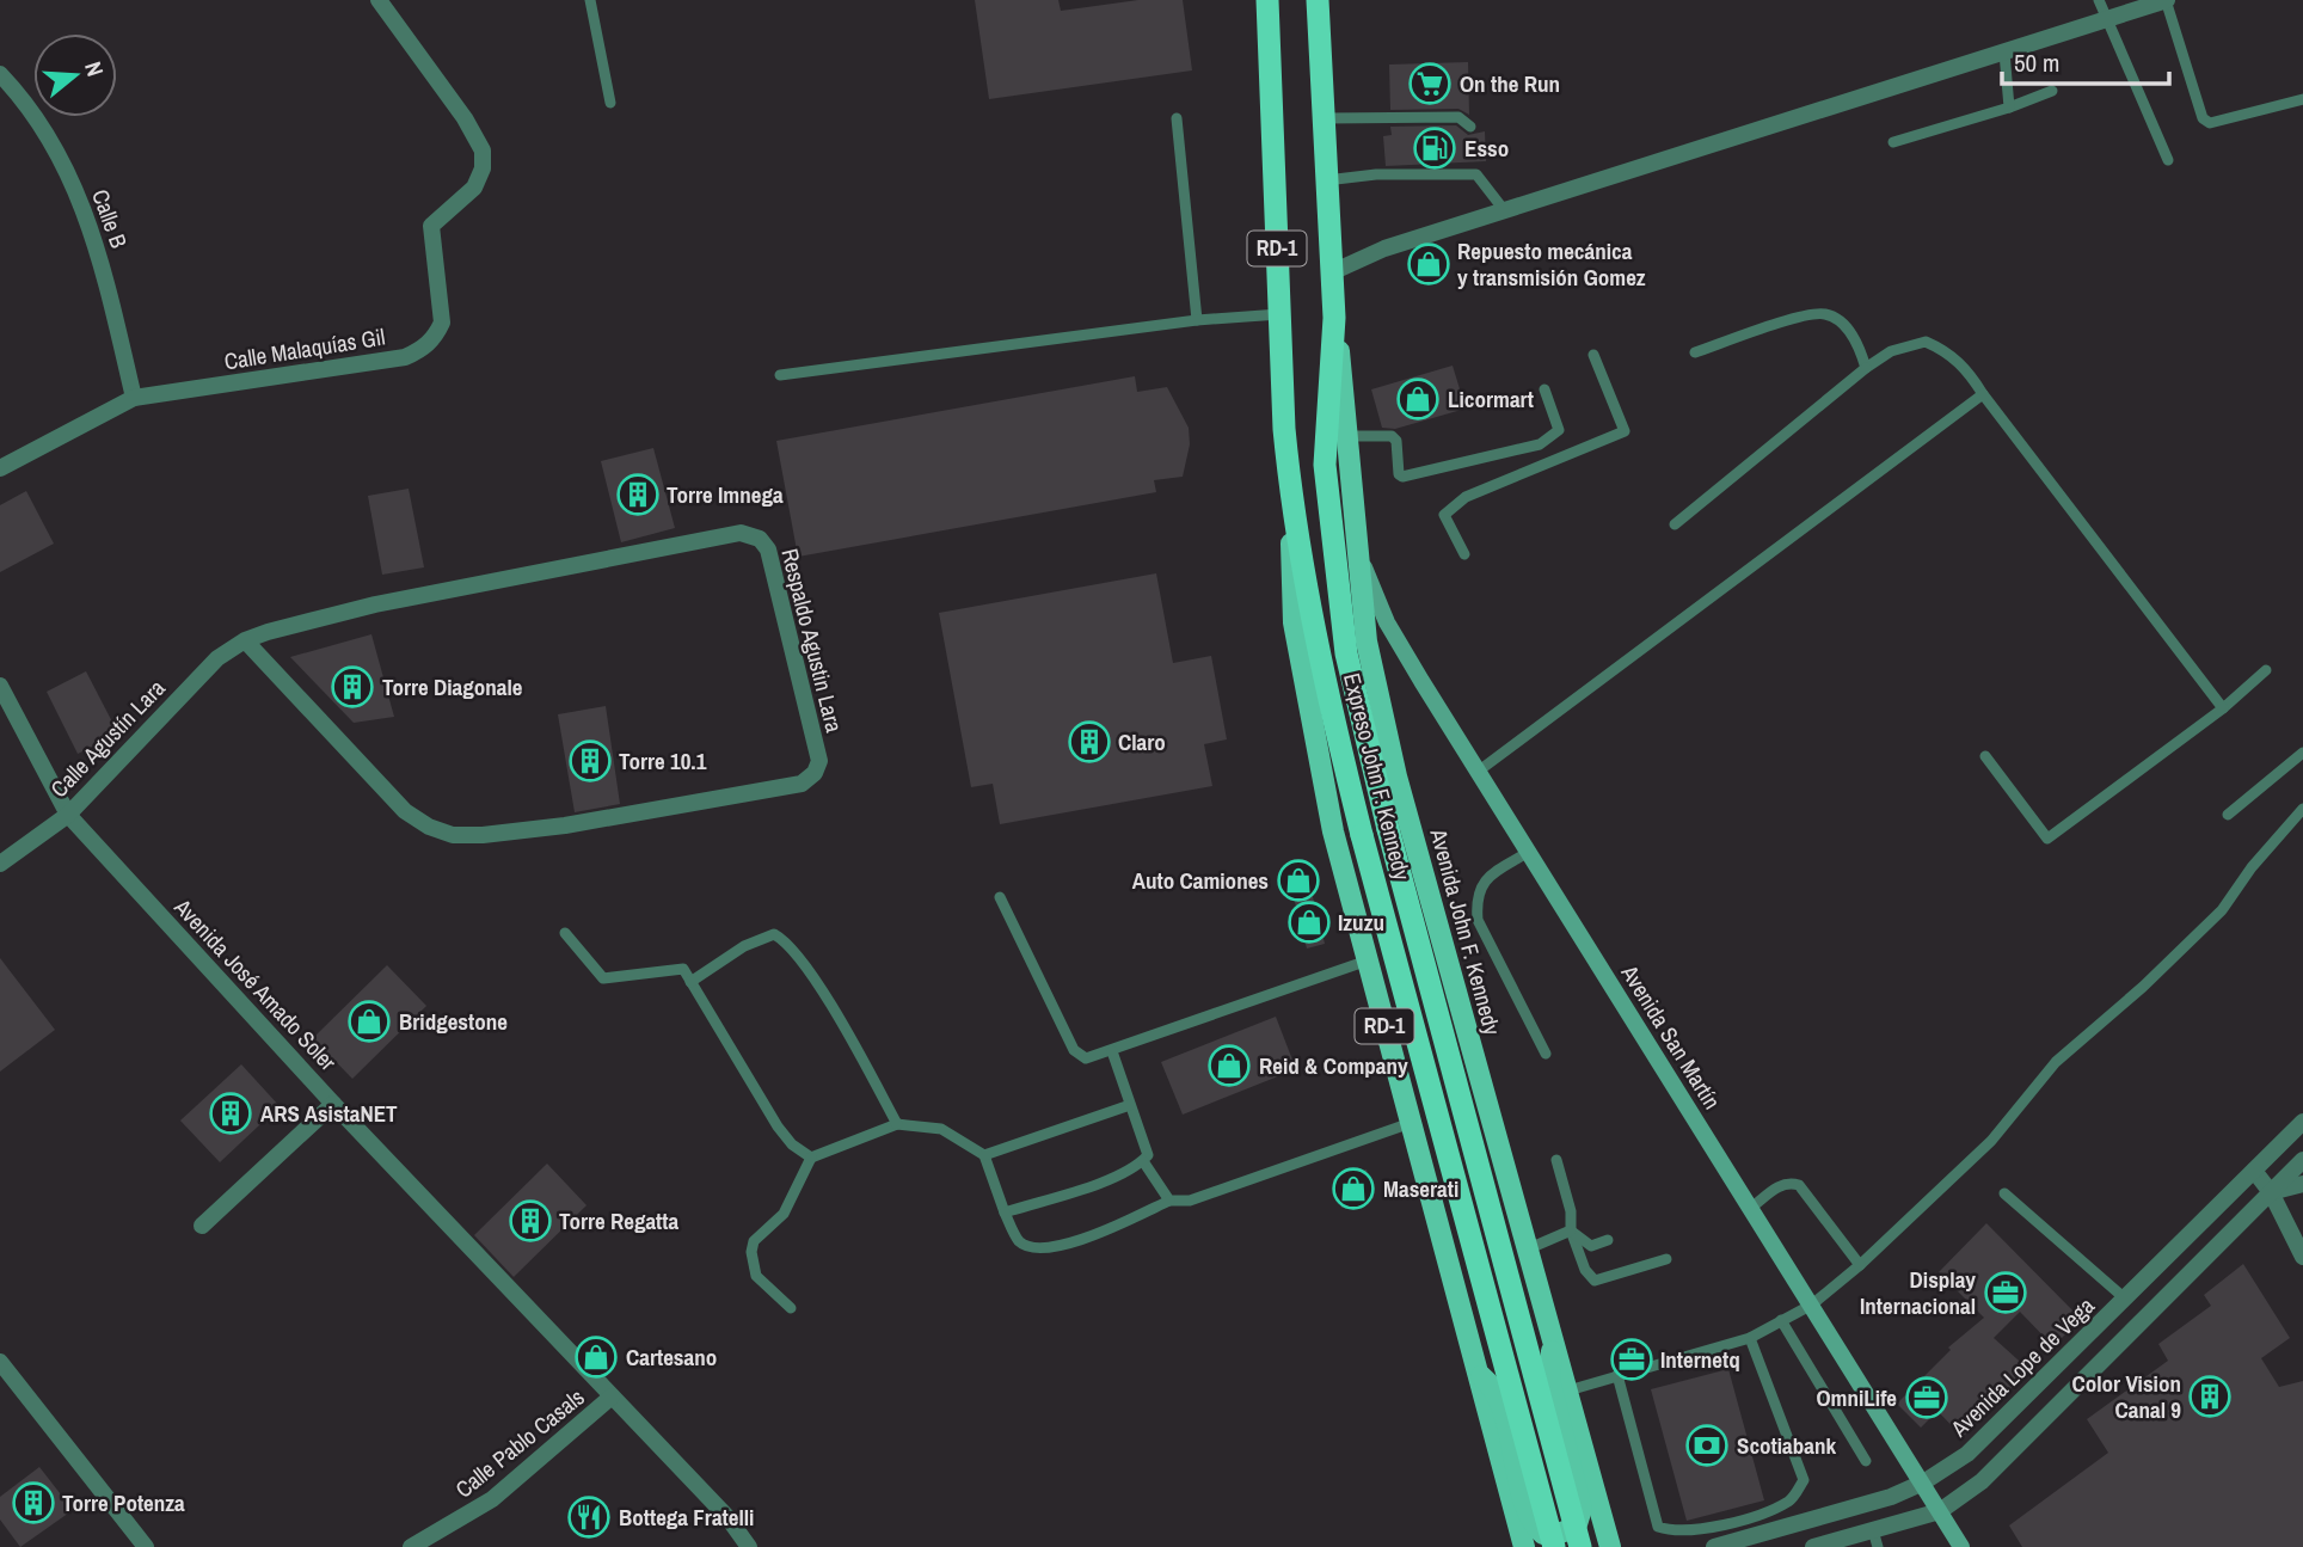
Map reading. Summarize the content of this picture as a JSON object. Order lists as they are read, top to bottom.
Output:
{
  "streets": {
    "highway": ["RD-1", "Expreso John F. Kennedy"],
    "main road": ["Avenida John F. Kennedy", "Avenida San Martín"],
    "street": [
      "Calle B",
      "Calle Malaquías Gil",
      "Respaldo Agustin Lara",
      "Calle Agustín Lara",
      "Avenida José Amado Soler",
      "Avenida Lope de Vega",
      "Calle Pablo Casals"
    ]
  },
  "crossings": [
    ["Calle B", "Calle Malaquías Gil"],
    ["RD-1", "Expreso John F. Kennedy"],
    ["Respaldo Agustin Lara", "Calle Agustín Lara"],
    ["Calle Agustín Lara", "Avenida José Amado Soler"],
    ["Expreso John F. Kennedy", "Avenida John F. Kennedy"],
    ["Avenida John F. Kennedy", "Avenida San Martín"],
    ["Avenida José Amado Soler", "Calle Pablo Casals"],
    ["Avenida San Martín", "Avenida Lope de Vega"]
  ],
  "places": {
    "supermarket": ["On the Run"],
    "fuel station": ["Esso"],
    "shop": [
      "Repuesto mecánica y transmisión Gomez",
      "Licormart",
      "Auto Camiones",
      "Izuzu",
      "Bridgestone",
      "Reid & Company",
      "Maserati",
      "Cartesano"
    ],
    "building": [
      "Torre Imnega",
      "Torre Diagonale",
      "Claro",
      "Torre 10.1",
      "ARS AsistaNET",
      "Torre Regatta",
      "Color Vision Canal 9",
      "Torre Potenza"
    ],
    "office": ["Display Internacional", "Internetq", "OmniLife"],
    "bank": ["Scotiabank"],
    "restaurant": ["Bottega Fratelli"]
  },
  "scale_bar": "50 m",
  "north": "right"
}
